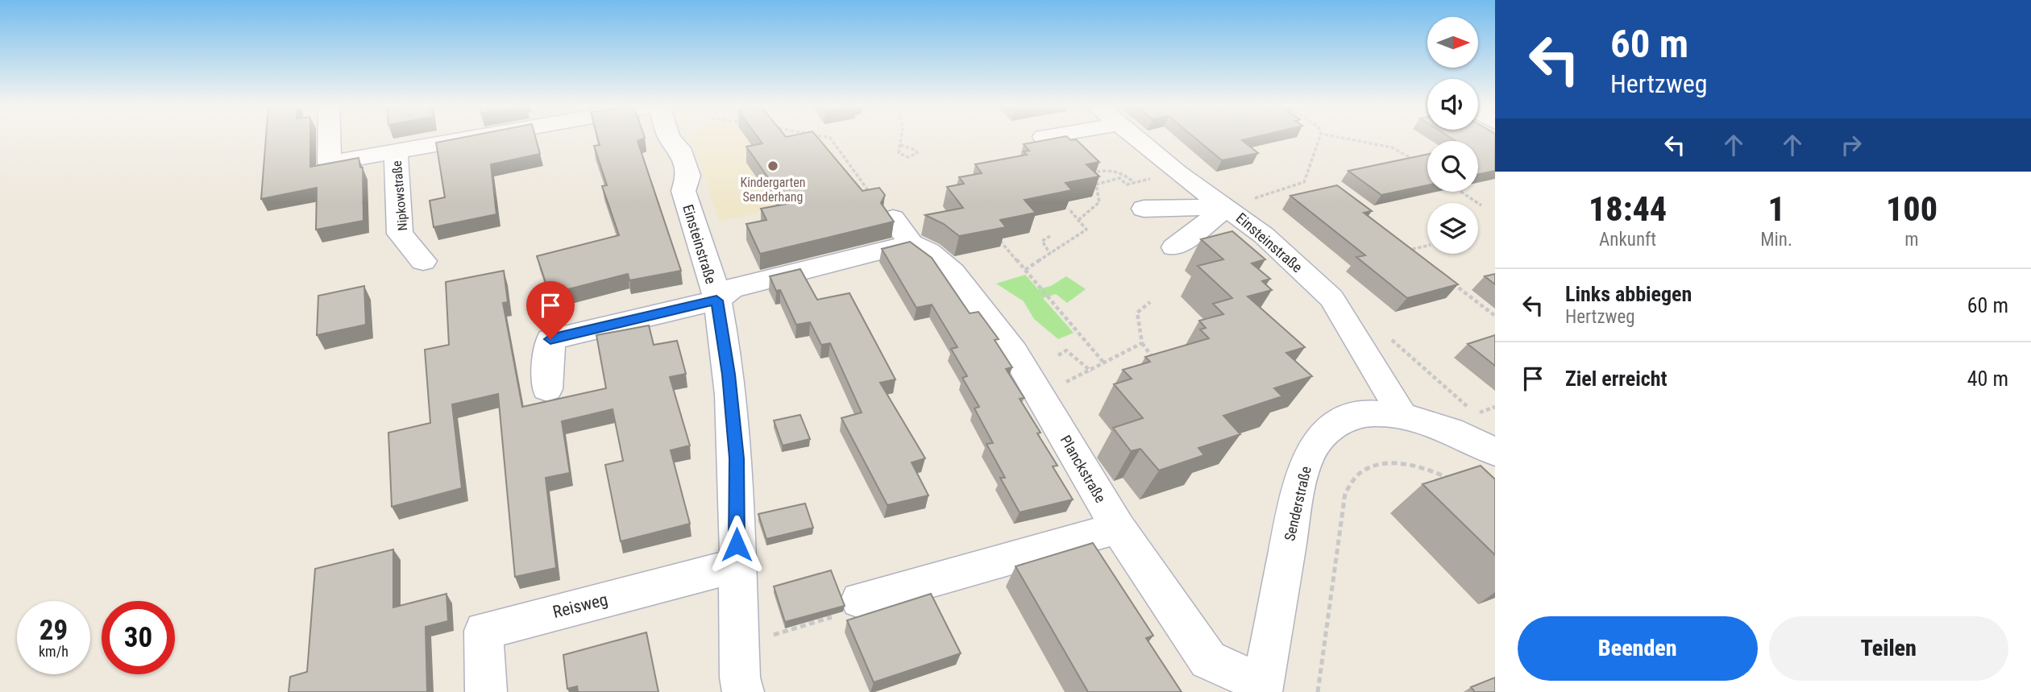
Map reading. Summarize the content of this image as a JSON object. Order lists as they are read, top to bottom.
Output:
{
  "streets": {
    "street": [
      "Nipkowstraße",
      "Einsteinstraße",
      "Planckstraße",
      "Senderstraße",
      "Reisweg"
    ]
  },
  "crossings": [
    ["Einsteinstraße", "Senderstraße"],
    ["Einsteinstraße", "Reisweg"],
    ["Planckstraße", "Senderstraße"]
  ],
  "places": ["Kindergarten Senderhang"],
  "north": "right",
  "page": {
    "turn": ["60 m", "Hertzweg"],
    "eta": [
      "18:44",
      "Ankunft",
      "1",
      "Min.",
      "100",
      "m"
    ],
    "list": [
      {
        "name": "Links abbiegen",
        "note": "Hertzweg",
        "value": "60 m"
      },
      {
        "name": "Ziel erreicht",
        "value": "40 m"
      }
    ],
    "speed": "29 km/h",
    "limit": "30",
    "buttons": ["Beenden", "Teilen"]
  }
}
